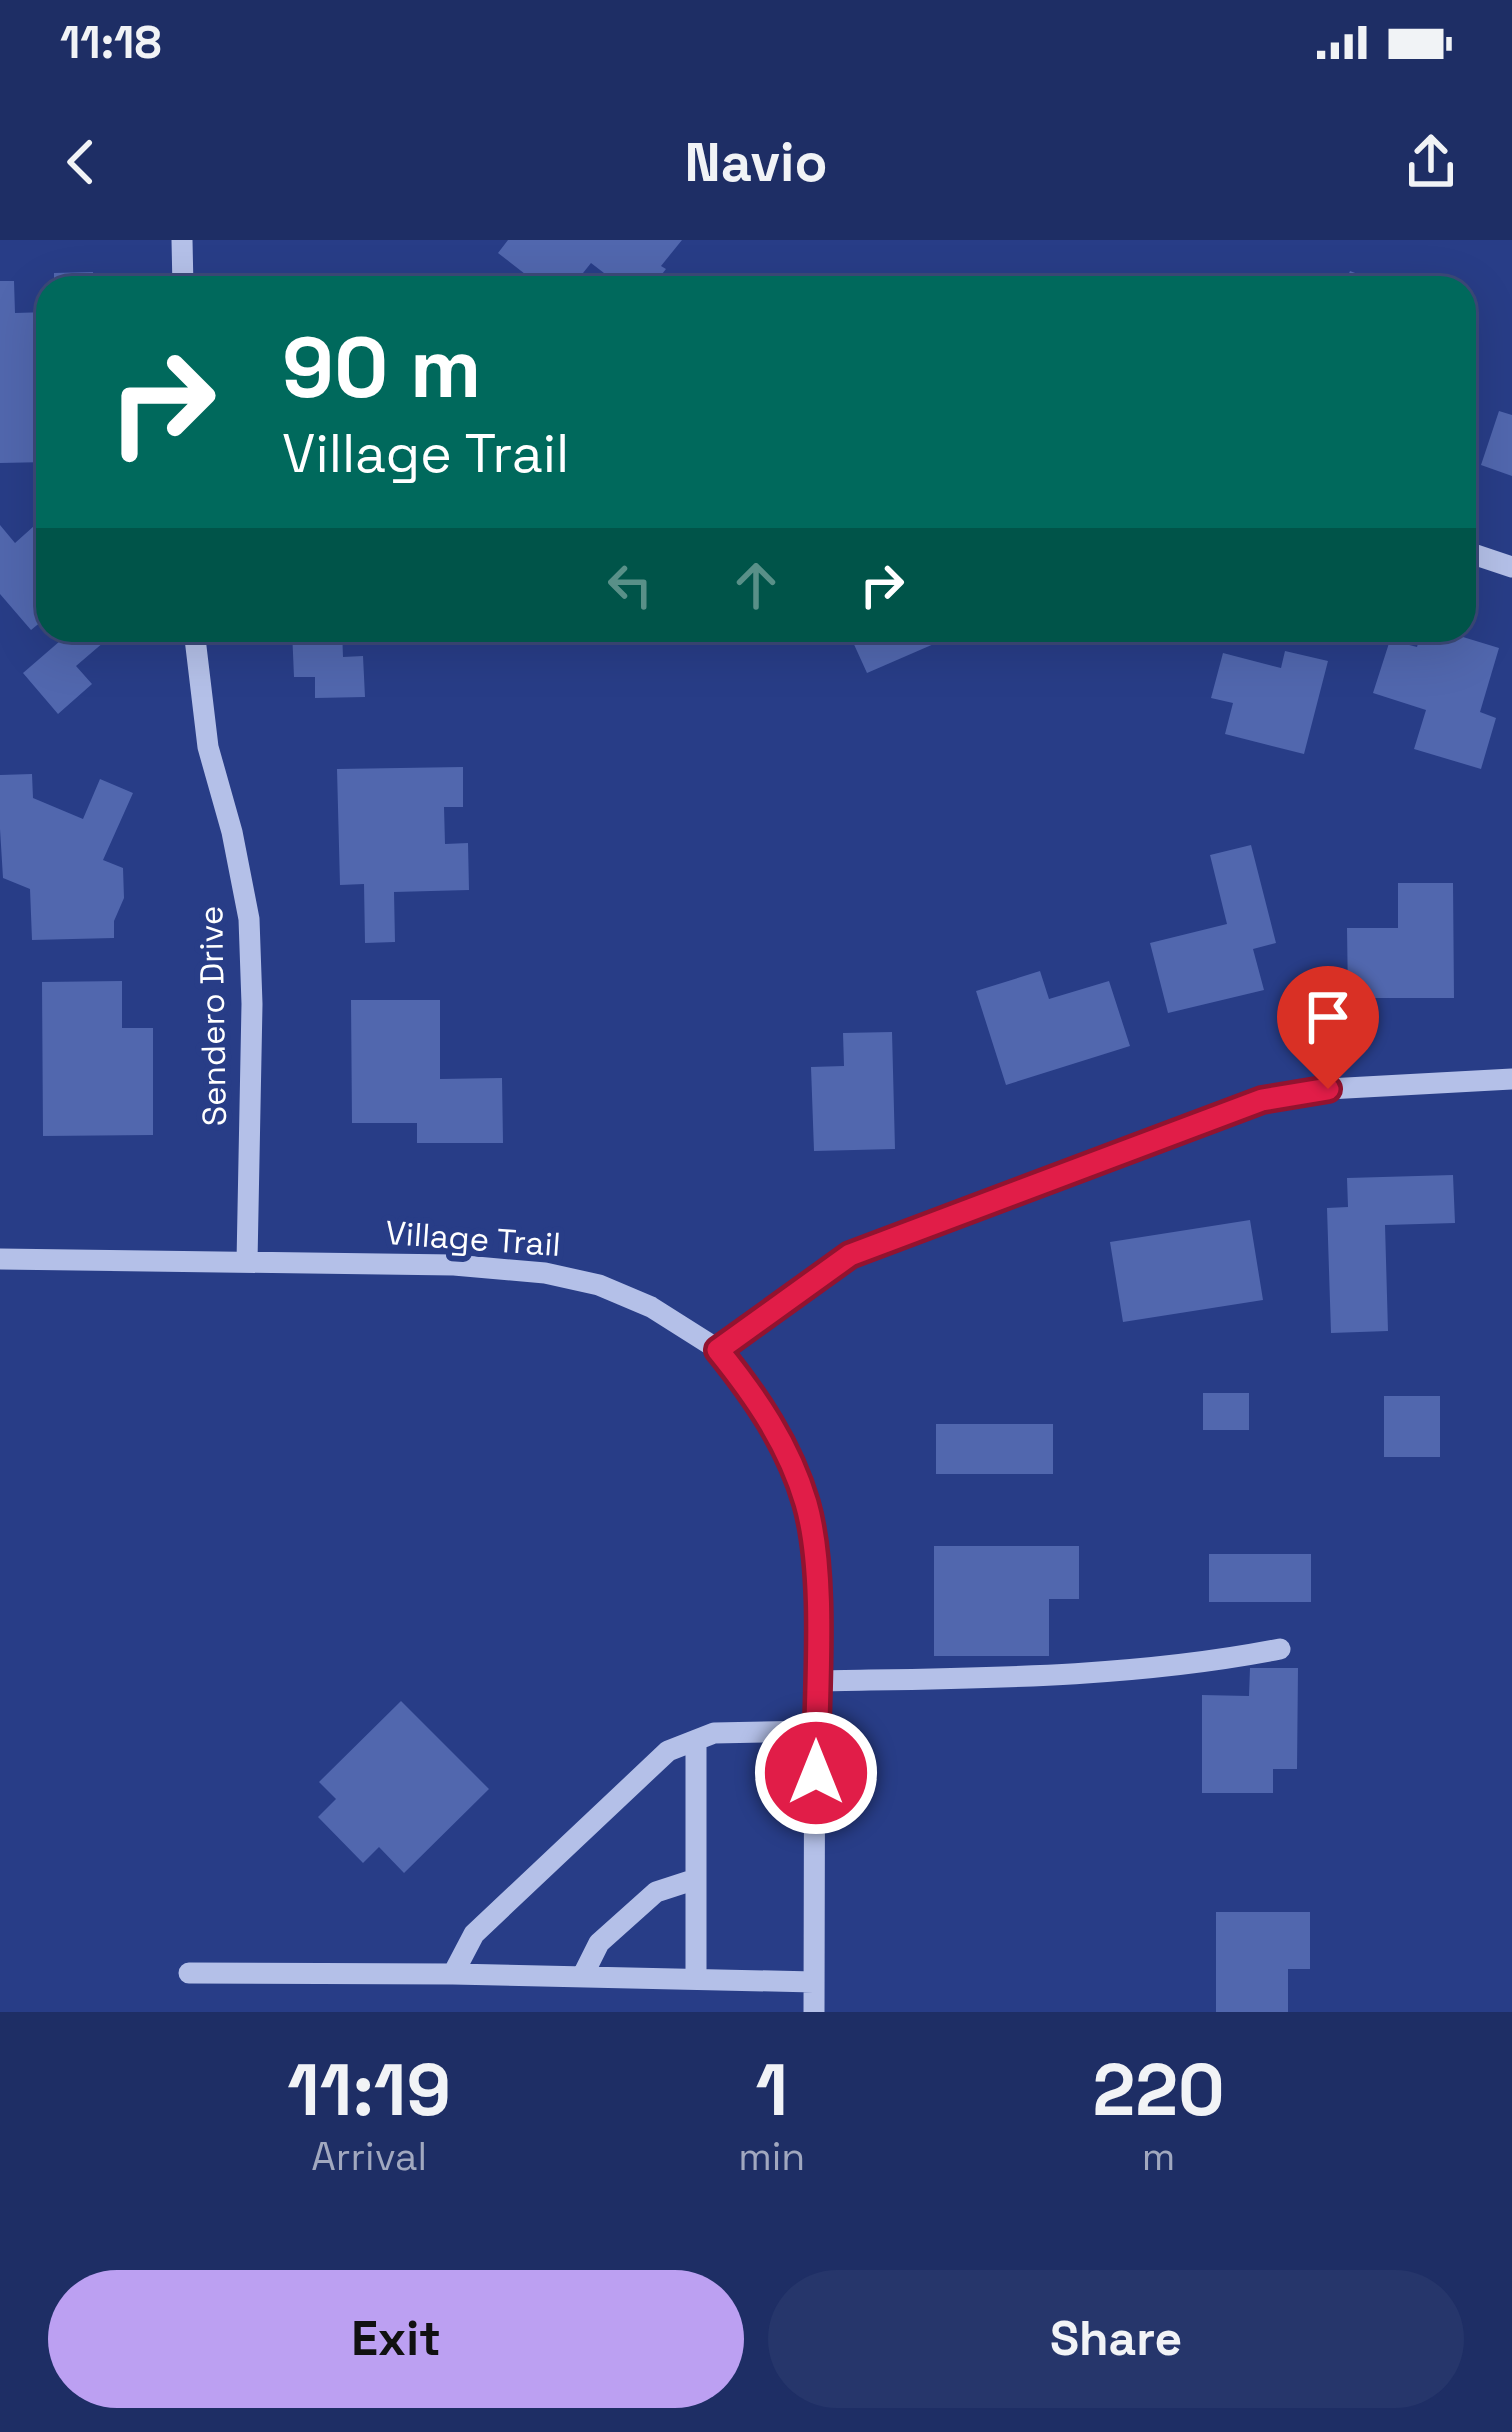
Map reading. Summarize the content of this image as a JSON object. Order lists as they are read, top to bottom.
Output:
{
  "streets": {
    "street": ["Sendero Drive", "Village Trail"]
  },
  "crossings": [
    ["Sendero Drive", "Village Trail"]
  ],
  "page": {
    "status": "11:18",
    "header": "Navio",
    "turn": ["90 m", "Village Trail"],
    "eta": [
      "11:19",
      "Arrival",
      "1",
      "min",
      "220",
      "m"
    ],
    "buttons": ["Exit", "Share"]
  }
}
